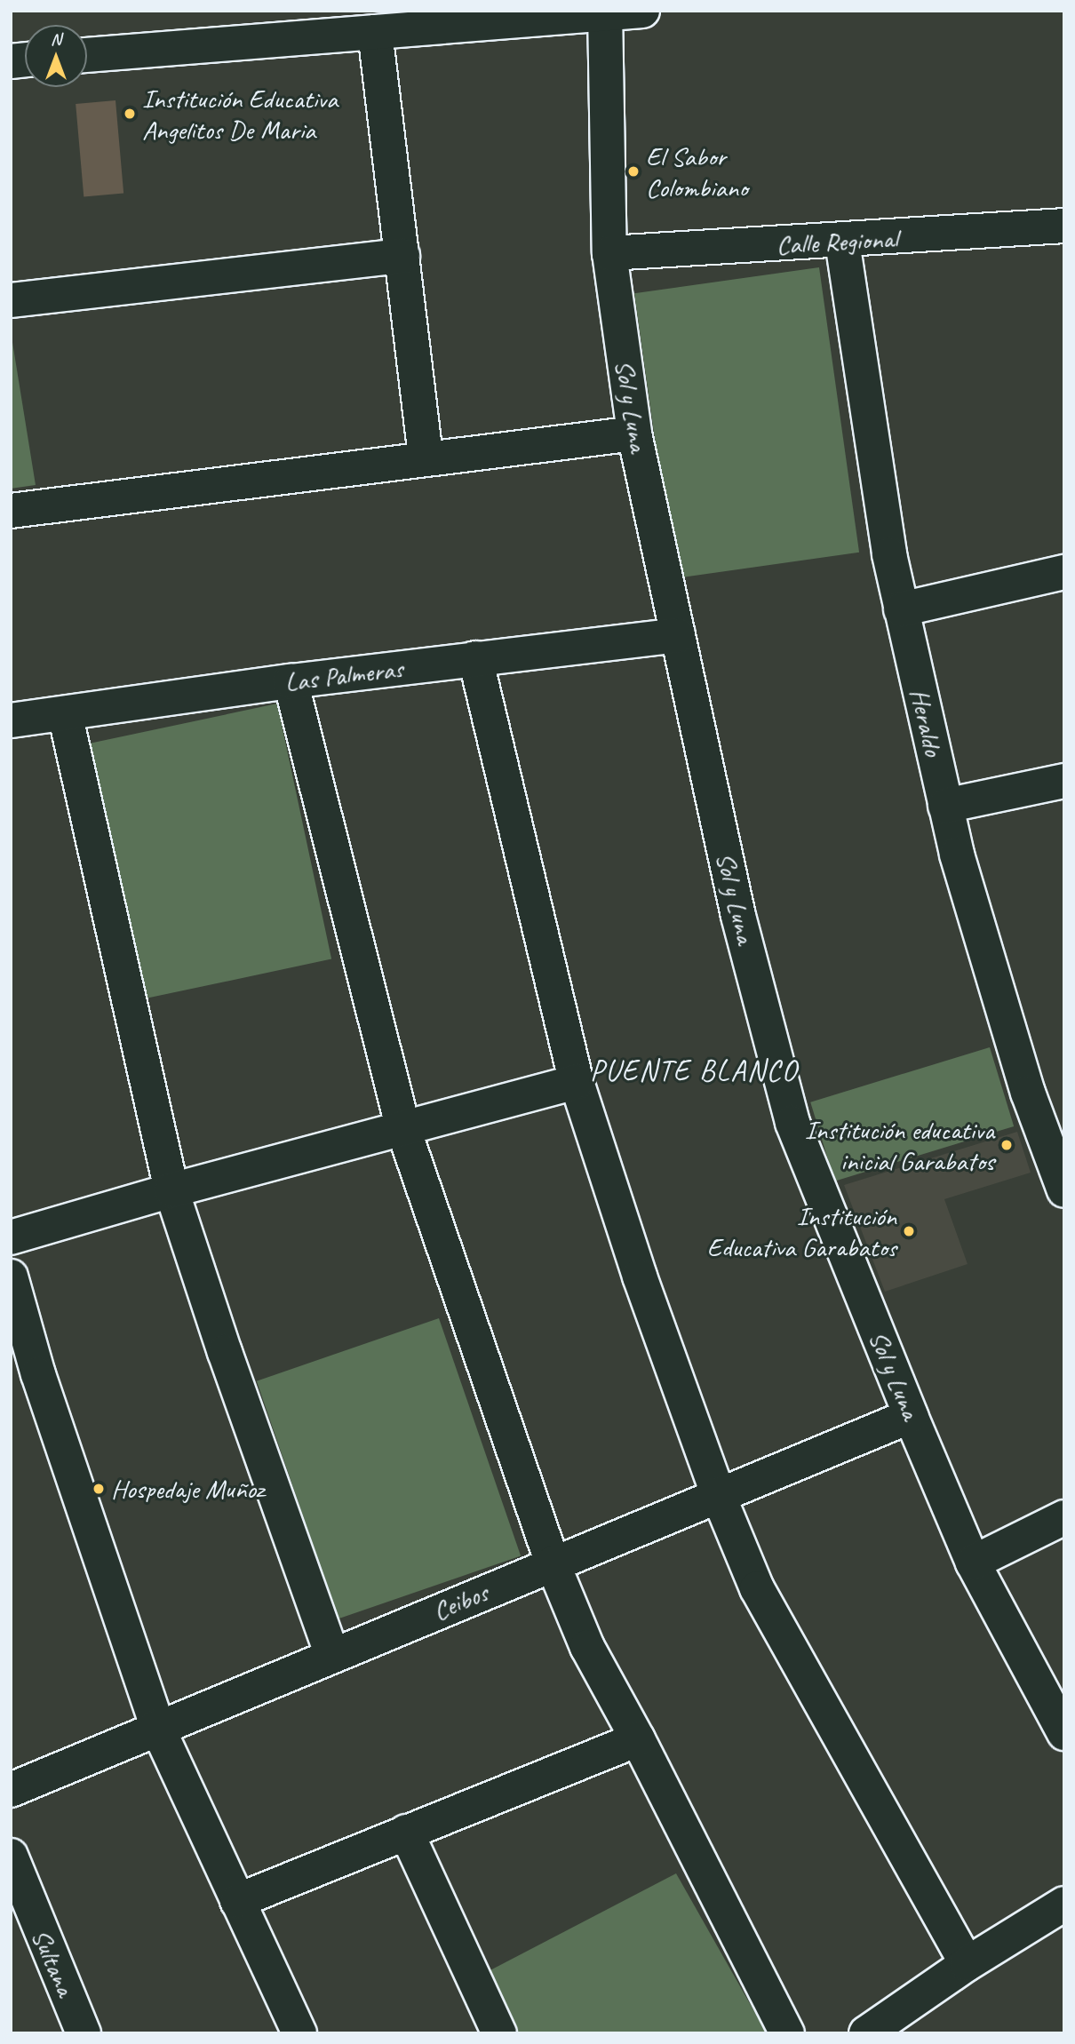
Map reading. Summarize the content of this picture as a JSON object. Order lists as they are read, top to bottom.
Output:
{
  "streets": {
    "street": [
      "Calle Regional",
      "Sol y Luna",
      "Las Palmeras",
      "Heraldo",
      "Ceibos",
      "Sultana"
    ]
  },
  "crossings": [
    ["Calle Regional", "Sol y Luna"],
    ["Calle Regional", "Heraldo"],
    ["Sol y Luna", "Las Palmeras"],
    ["Sol y Luna", "Ceibos"]
  ],
  "districts": ["PUENTE BLANCO"],
  "places": [
    "Institución Educativa Angelitos De Maria",
    "El Sabor Colombiano",
    "Institución educativa inicial Garabatos",
    "Institución Educativa Garabatos",
    "Hospedaje Muñoz"
  ],
  "north": "top"
}
